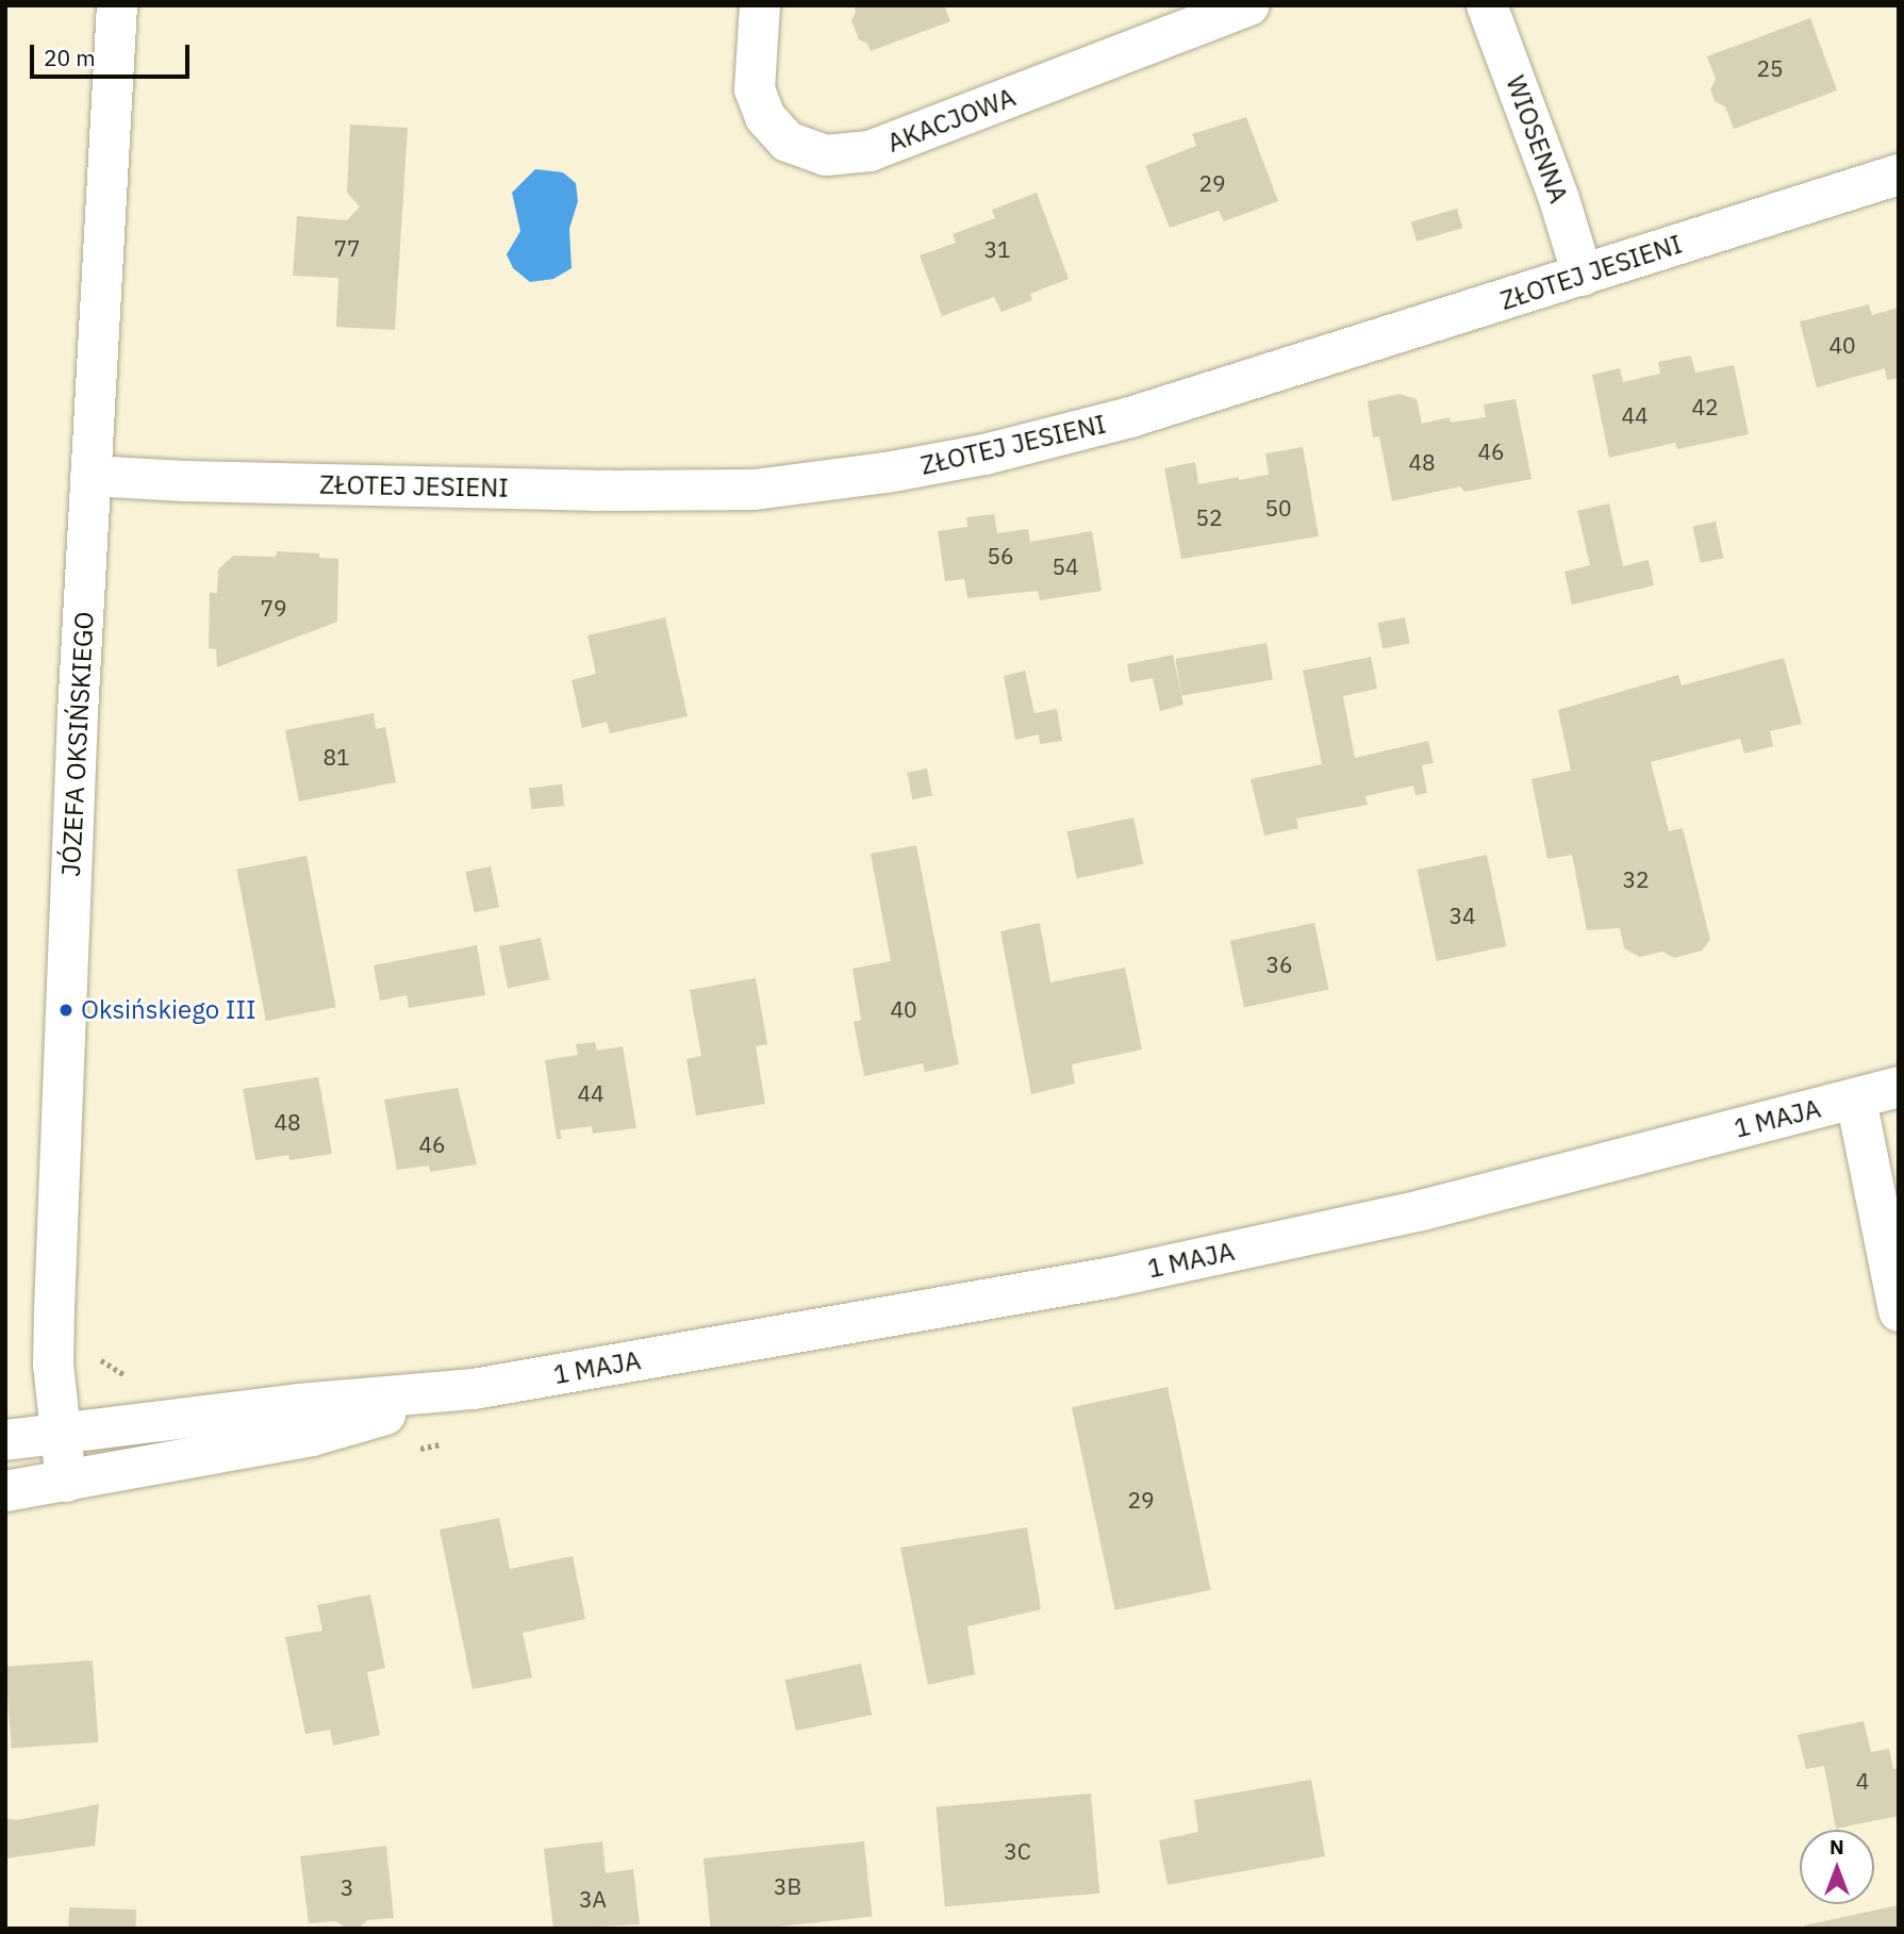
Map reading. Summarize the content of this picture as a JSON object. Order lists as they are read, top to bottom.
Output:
{
  "streets": {
    "street": [
      "AKACJOWA",
      "WIOSENNA",
      "ZŁOTEJ JESIENI",
      "JÓZEFA OKSIŃSKIEGO",
      "1 MAJA"
    ]
  },
  "crossings": [
    ["WIOSENNA", "ZŁOTEJ JESIENI"],
    ["ZŁOTEJ JESIENI", "JÓZEFA OKSIŃSKIEGO"],
    ["JÓZEFA OKSIŃSKIEGO", "1 MAJA"]
  ],
  "places": ["Oksińskiego III"],
  "house_numbers": [
    "25",
    "29",
    "77",
    "31",
    "40",
    "42",
    "44",
    "46",
    "48",
    "50",
    "52",
    "56",
    "54",
    "79",
    "81",
    "32",
    "34",
    "36",
    "40",
    "44",
    "48",
    "46",
    "29",
    "4",
    "3C",
    "3B",
    "3",
    "3A"
  ],
  "scale_bar": "20 m",
  "north": "top"
}
